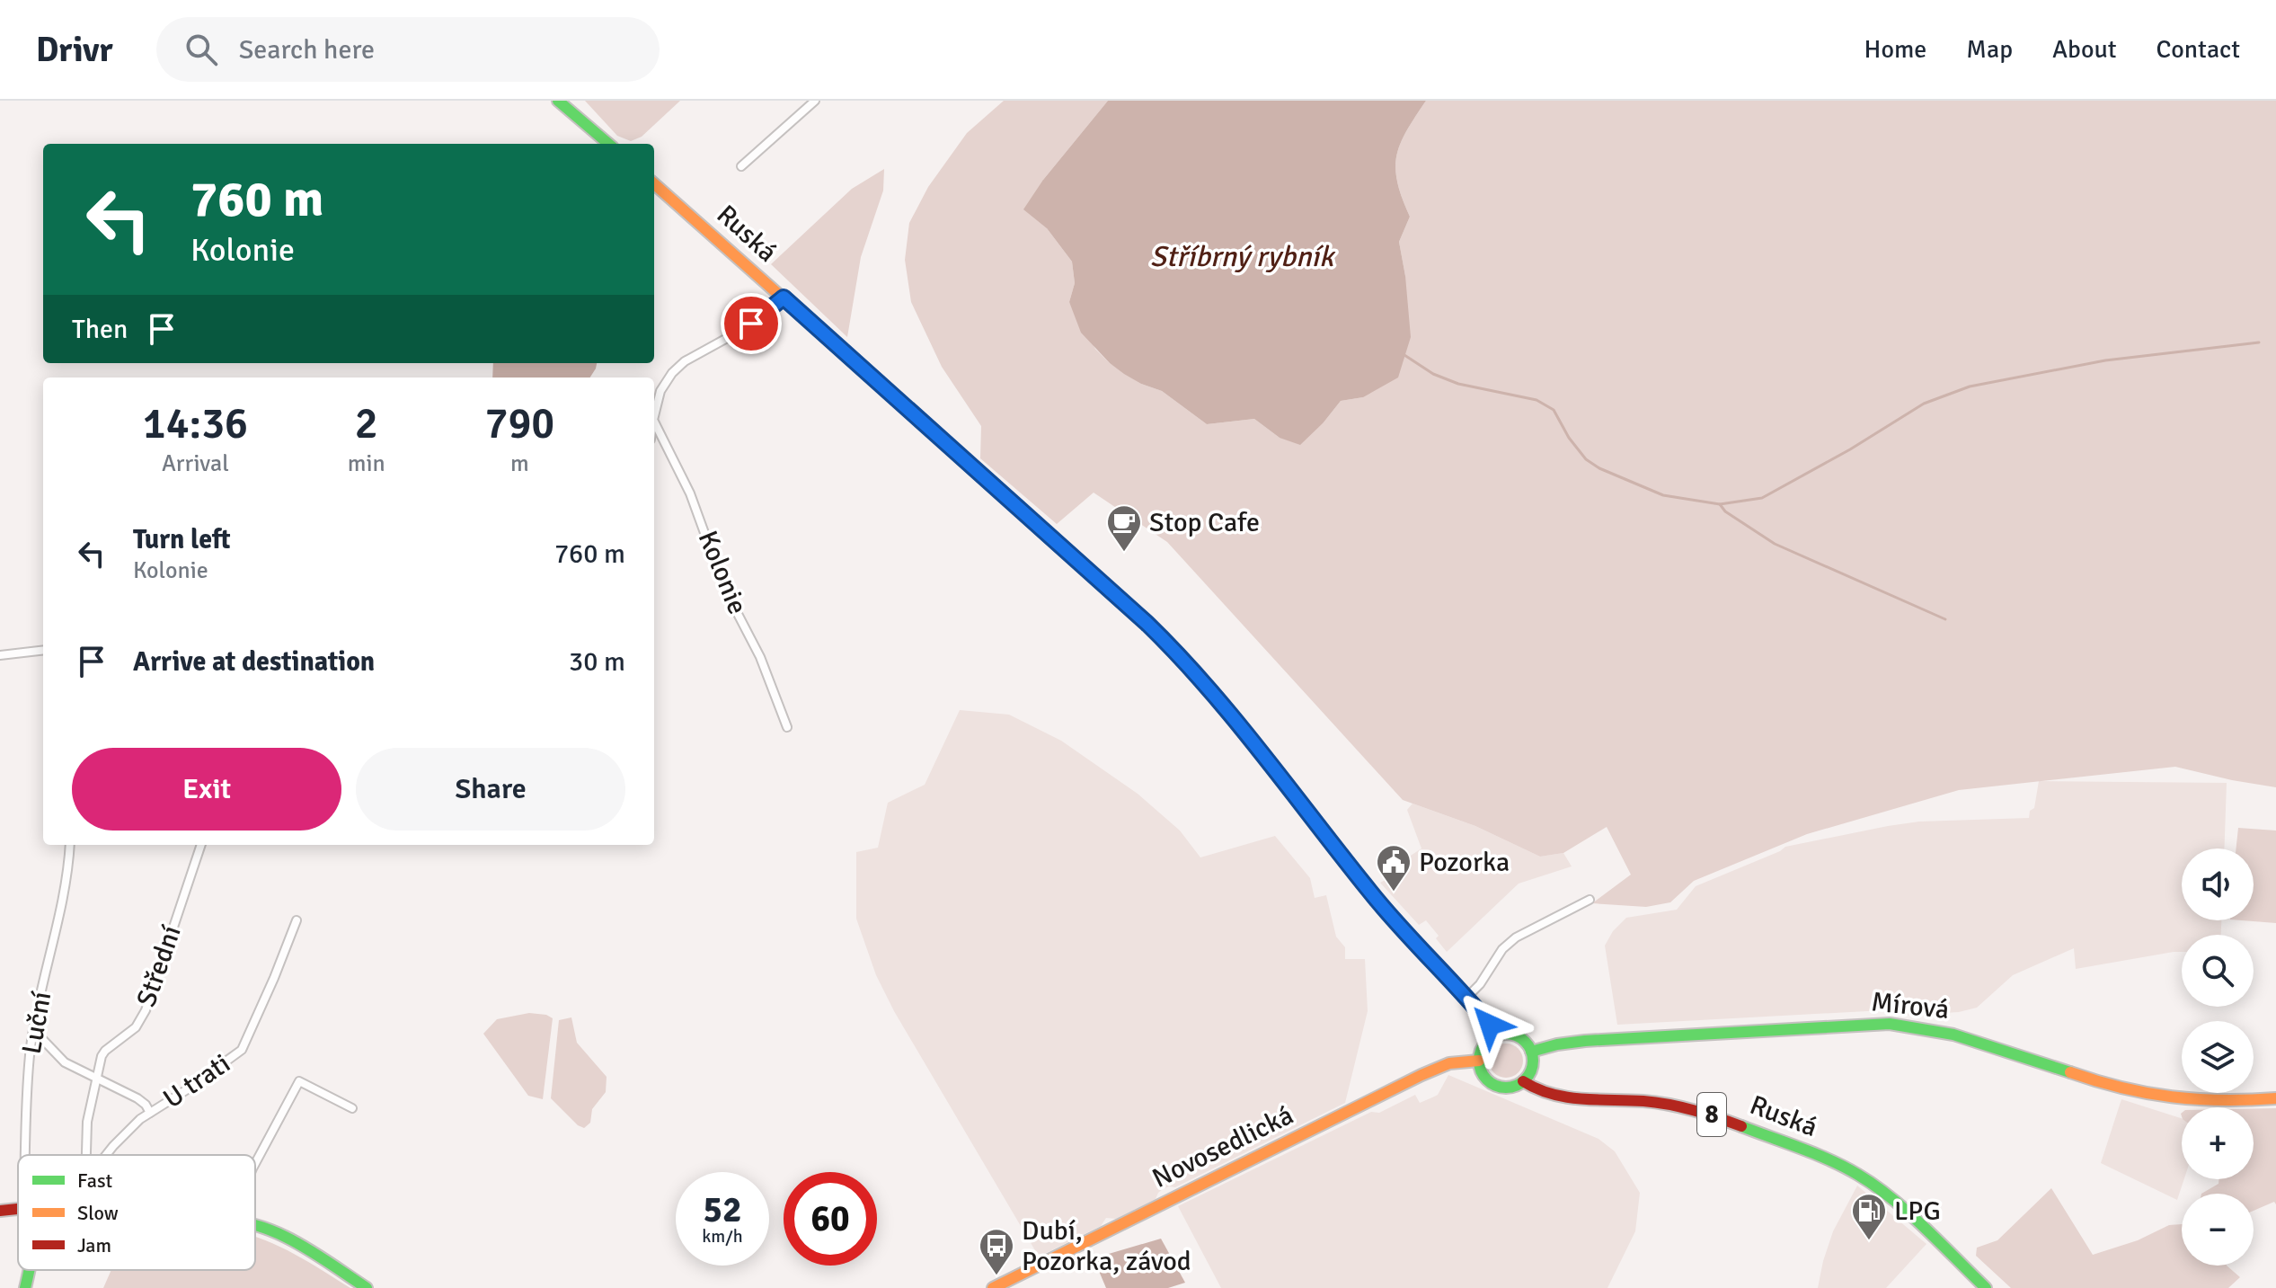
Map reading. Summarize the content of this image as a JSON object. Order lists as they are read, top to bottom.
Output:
{
  "streets": {
    "main road": [
      "Ruská",
      "Mírová",
      "8",
      "Novosedlická"
    ],
    "street": [
      "Kolonie",
      "Střední",
      "Luční",
      "U trati"
    ]
  },
  "crossings": [
    ["Ruská", "Mírová"],
    ["Ruská", "8"],
    ["Ruská", "Novosedlická"],
    ["Mírová", "8"],
    ["Mírová", "Novosedlická"],
    ["8", "Novosedlická"]
  ],
  "water": ["Stříbrný rybník"],
  "places": {
    "cafe": ["Stop Cafe"],
    "public building": ["Pozorka"],
    "fuel station": ["LPG"],
    "bus stop": ["Dubí, Pozorka, závod"]
  },
  "legend": ["Fast", "Slow", "Jam"],
  "page": {
    "header": "Drivr",
    "search": "Search here",
    "nav": [
      "Home",
      "Map",
      "About",
      "Contact"
    ],
    "turn": ["760 m", "Kolonie"],
    "then": "Then",
    "eta": [
      "14:36",
      "Arrival",
      "2",
      "min",
      "790",
      "m"
    ],
    "list": [
      {
        "name": "Turn left",
        "note": "Kolonie",
        "value": "760 m"
      },
      {
        "name": "Arrive at destination",
        "value": "30 m"
      }
    ],
    "buttons": ["Exit", "Share"],
    "map_buttons": ["+", "−"],
    "speed": "52 km/h",
    "limit": "60"
  }
}
